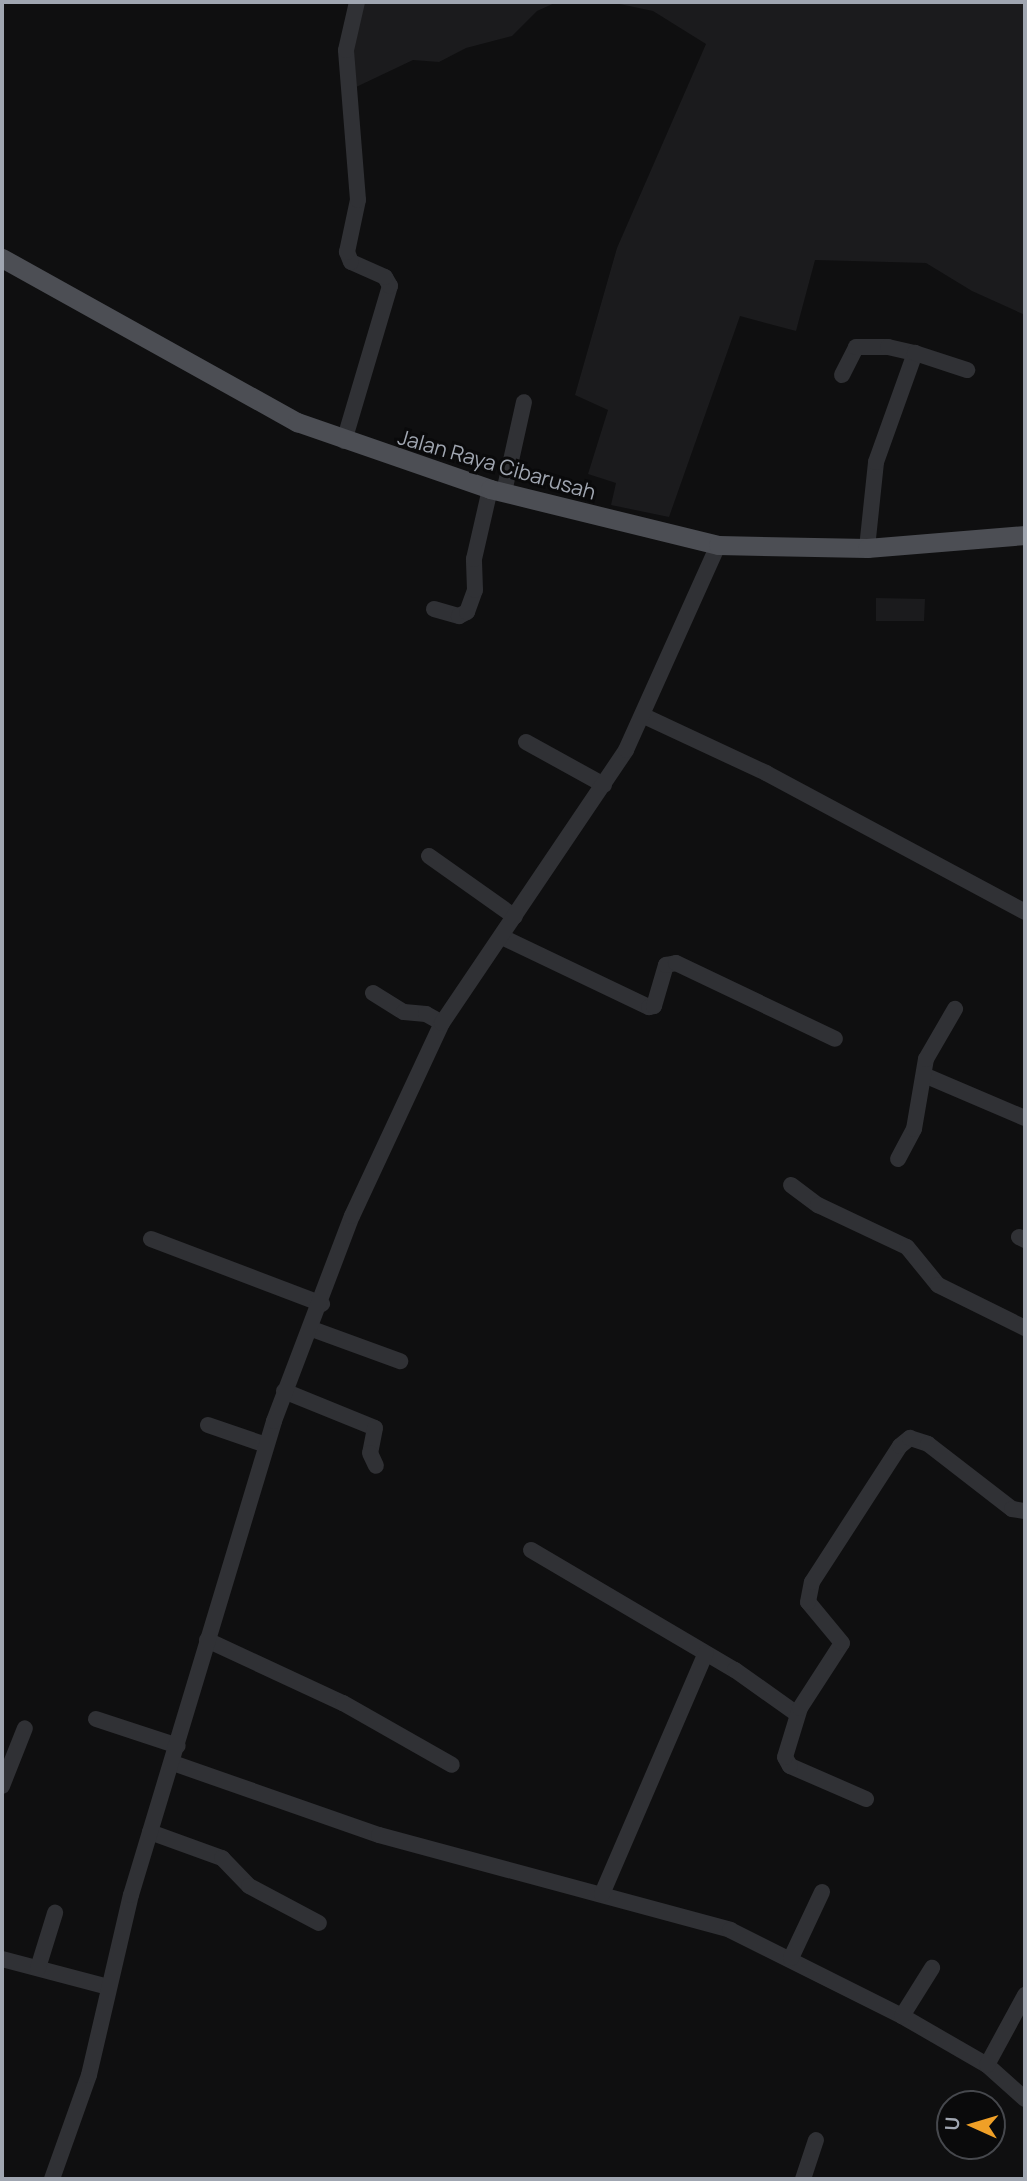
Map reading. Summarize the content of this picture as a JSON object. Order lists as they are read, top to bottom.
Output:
{
  "streets": {
    "main road": ["Jalan Raya Cibarusah"]
  },
  "north": "left"
}
